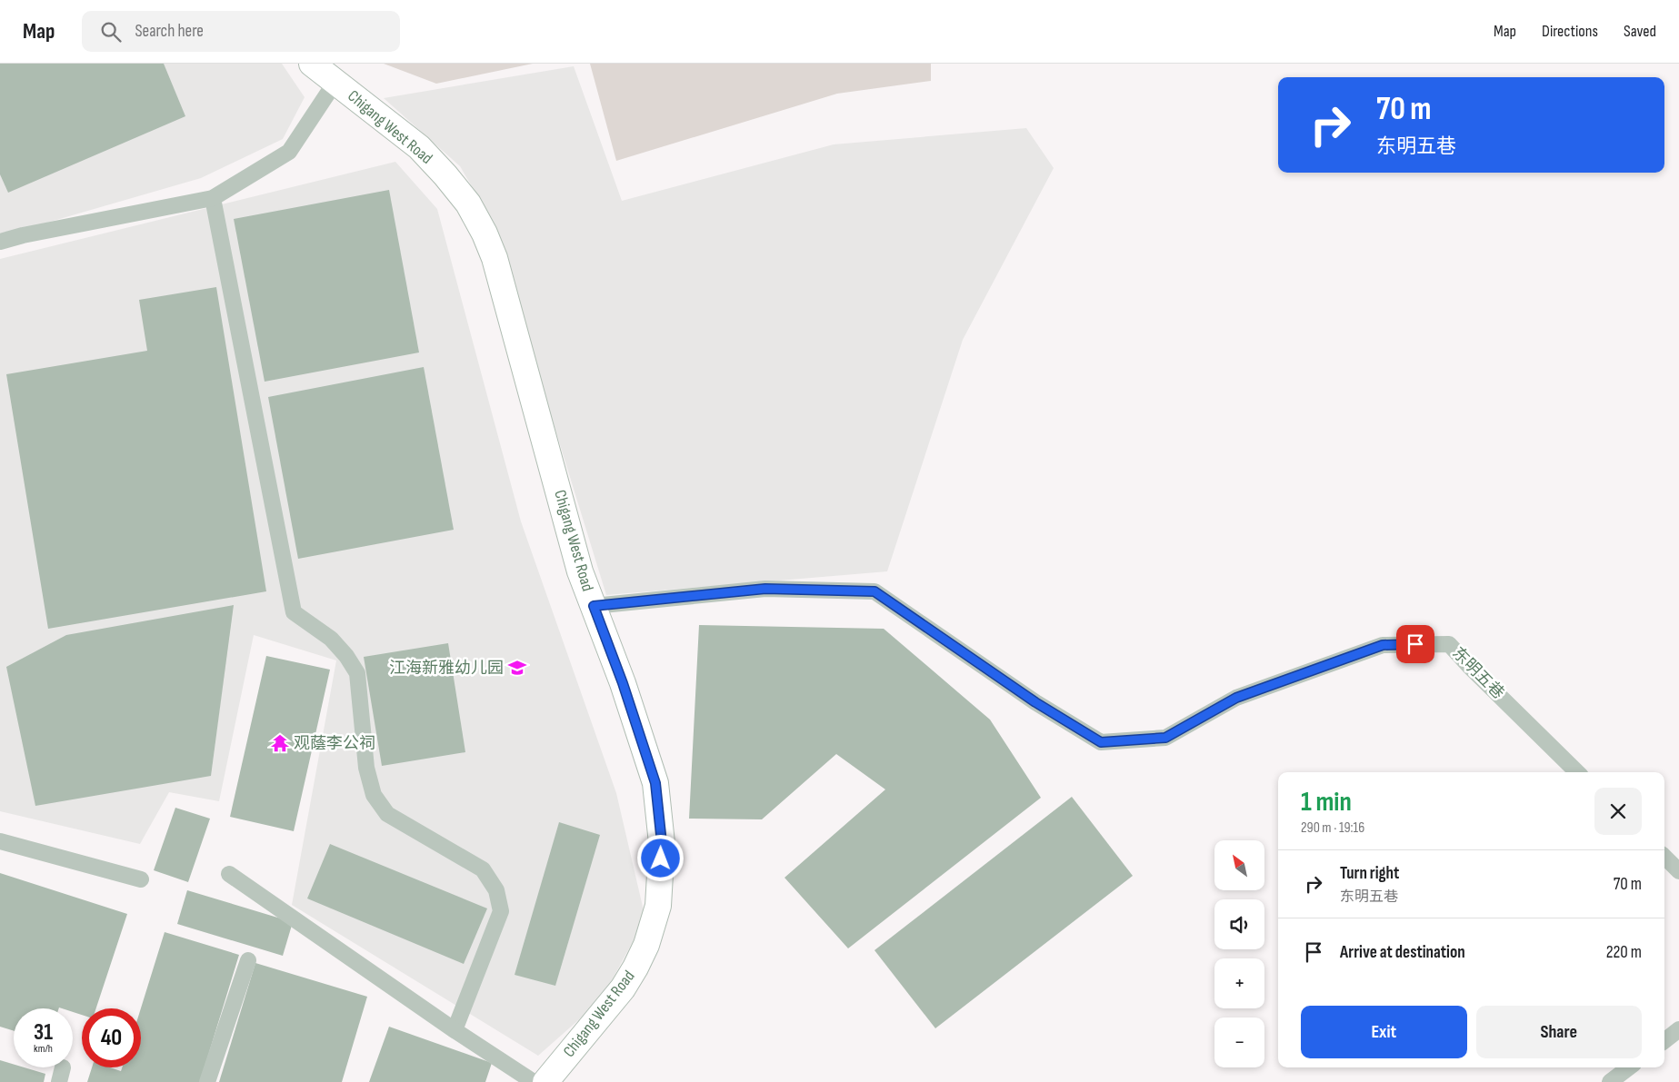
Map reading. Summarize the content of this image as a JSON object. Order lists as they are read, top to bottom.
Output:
{
  "streets": {
    "street": ["Chigang West Road"],
    "lane": ["东明五巷"]
  },
  "crossings": [
    ["Chigang West Road", "东明五巷"]
  ],
  "places": {
    "school or university": ["江海新雅幼儿园"],
    "temple": ["观蔭李公祠"]
  },
  "north": "top left",
  "page": {
    "header": "Map",
    "search": "Search here",
    "nav": ["Map", "Directions", "Saved"],
    "turn": ["70 m", "东明五巷"],
    "heading": ["1 min", "290 m · 19:16"],
    "map_buttons": ["+", "−"],
    "list": [
      {
        "name": "Turn right",
        "note": "东明五巷",
        "value": "70 m"
      },
      {
        "name": "Arrive at destination",
        "value": "220 m"
      }
    ],
    "buttons": ["Exit", "Share"],
    "speed": "31 km/h",
    "limit": "40"
  }
}
